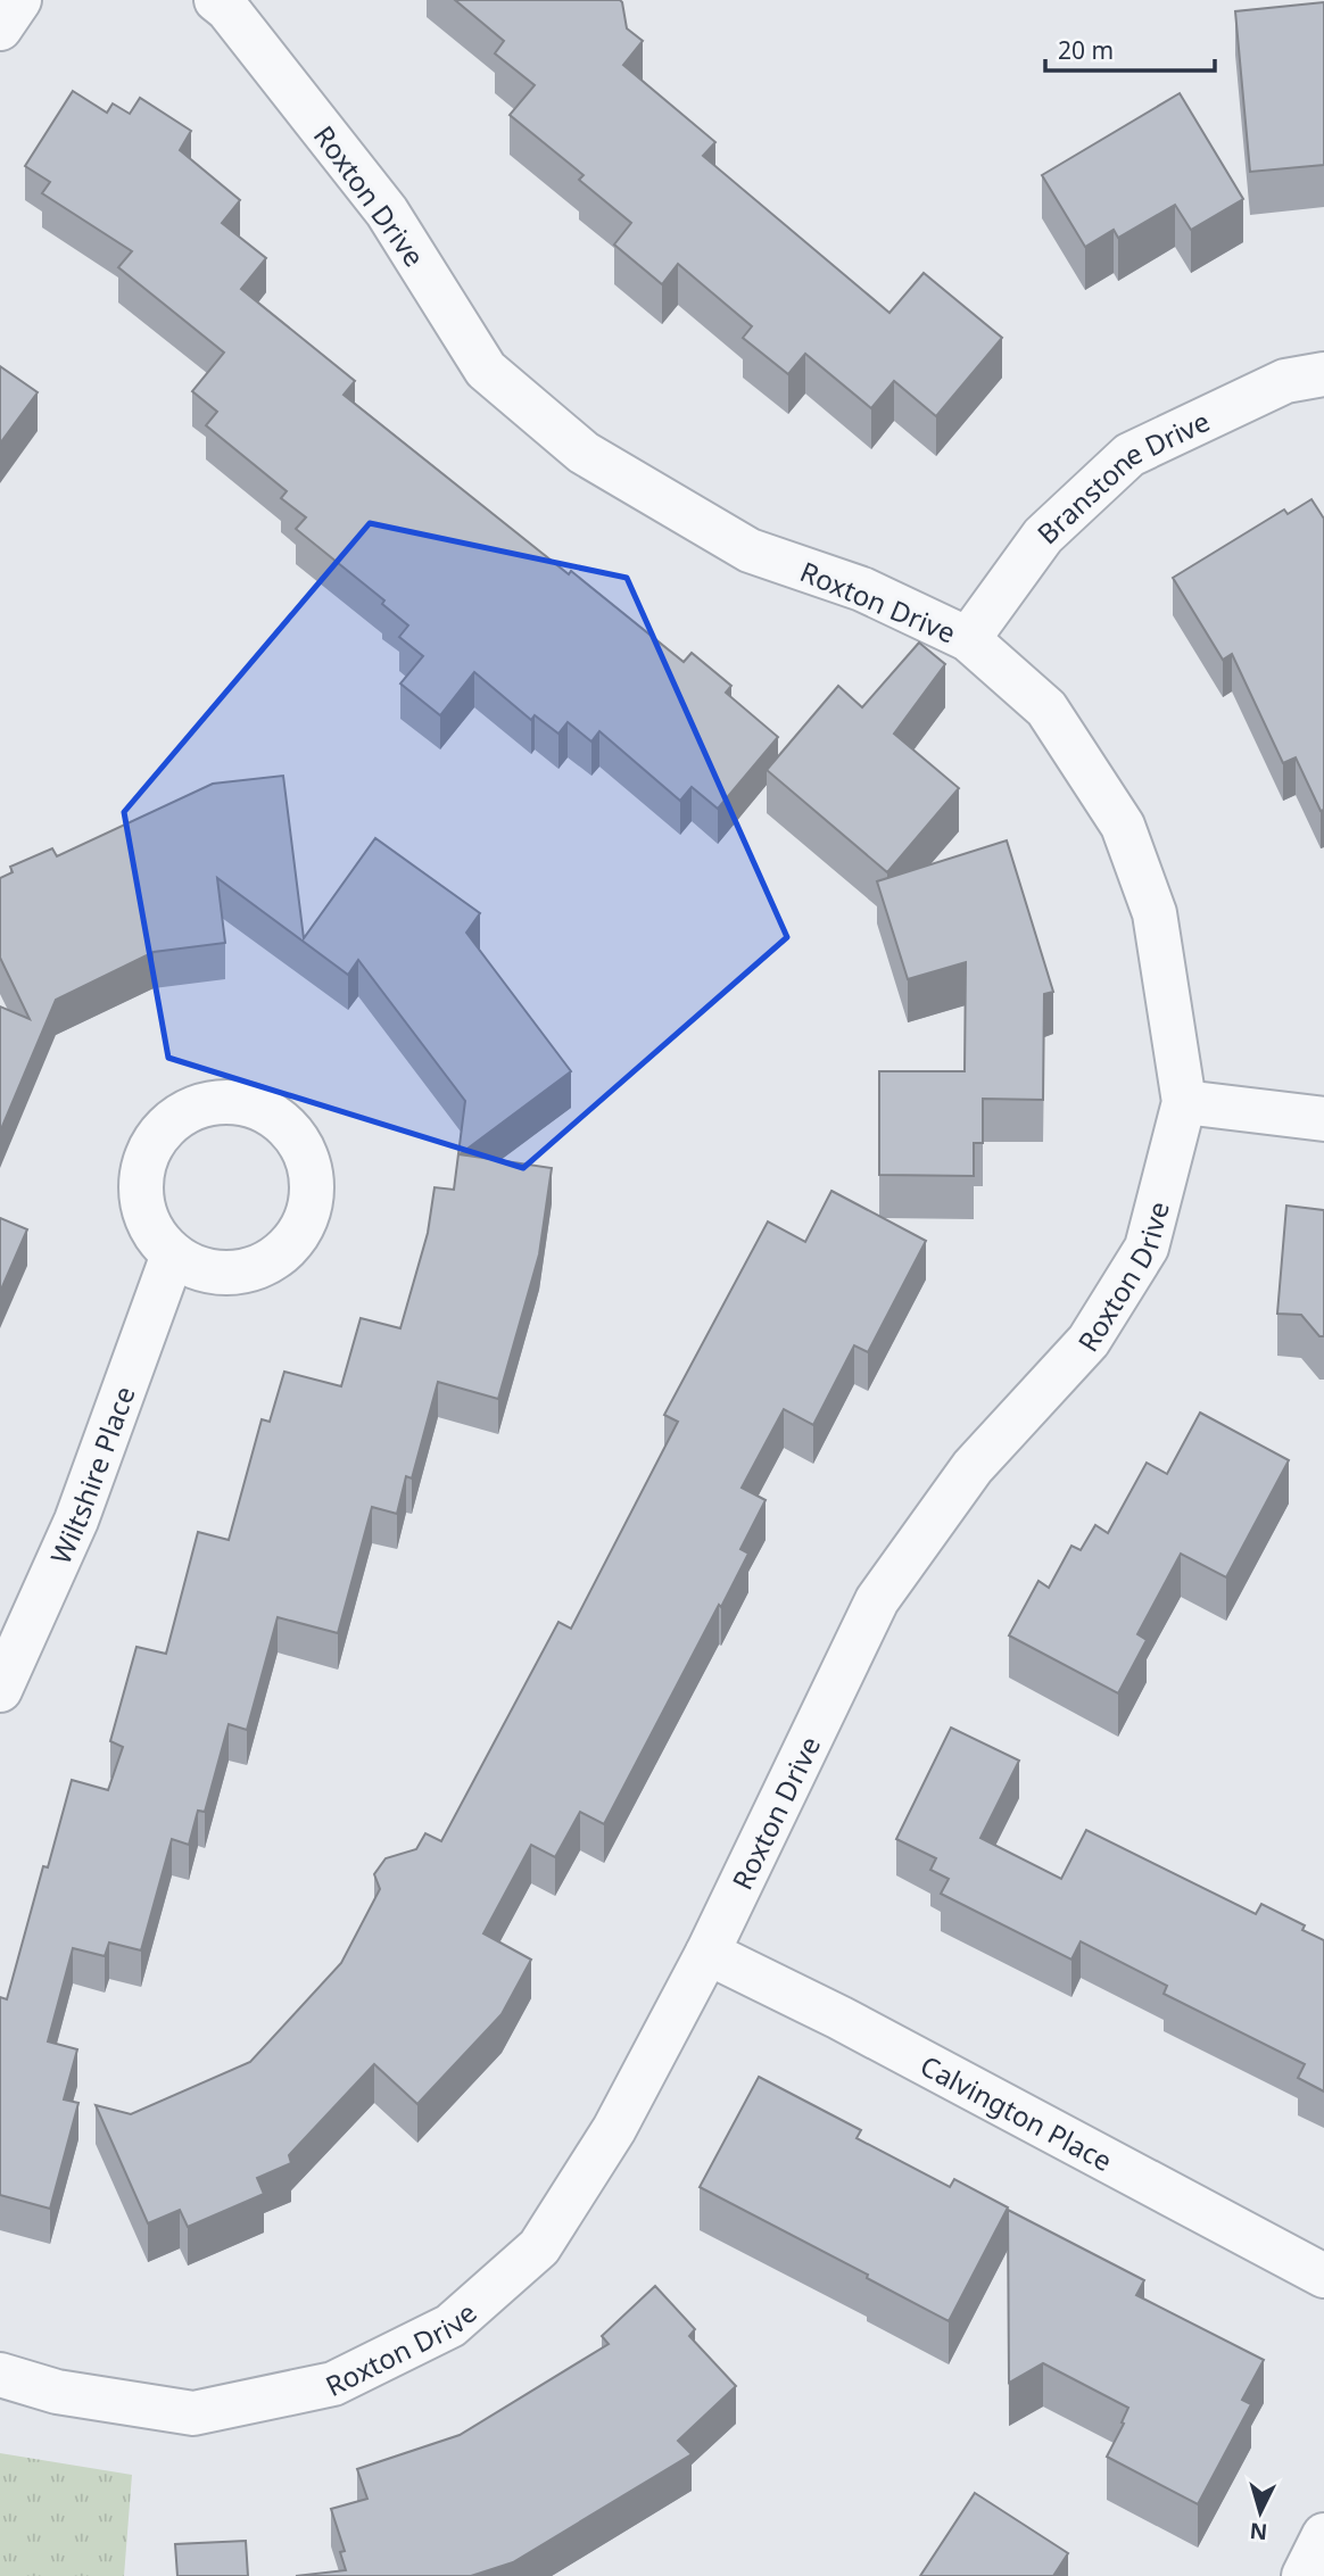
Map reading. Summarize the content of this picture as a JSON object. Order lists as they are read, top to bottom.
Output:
{
  "streets": {
    "street": [
      "Roxton Drive",
      "Branstone Drive",
      "Wiltshire Place",
      "Calvington Place"
    ]
  },
  "crossings": [
    ["Roxton Drive", "Branstone Drive"],
    ["Roxton Drive", "Calvington Place"]
  ],
  "scale_bar": "20 m",
  "north": "bottom"
}
